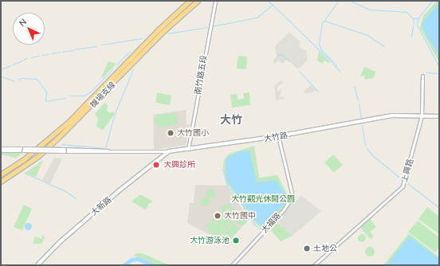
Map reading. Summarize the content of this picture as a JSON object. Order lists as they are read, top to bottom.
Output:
{
  "streets": {
    "highway": ["機場支線"],
    "main road": ["大竹路", "大新路"],
    "street": ["南竹路五段", "上興路", "大福路"]
  },
  "crossings": [
    ["南竹路五段", "大竹路"],
    ["大竹路", "上興路"],
    ["大竹路", "大新路"],
    ["大竹路", "大福路"]
  ],
  "districts": ["大竹"],
  "parks": ["大竹觀光休閒公園"],
  "places": [
    "大竹國小",
    "大興診所",
    "大竹國中",
    "大竹游泳池",
    "土地公"
  ],
  "north": "top left"
}
